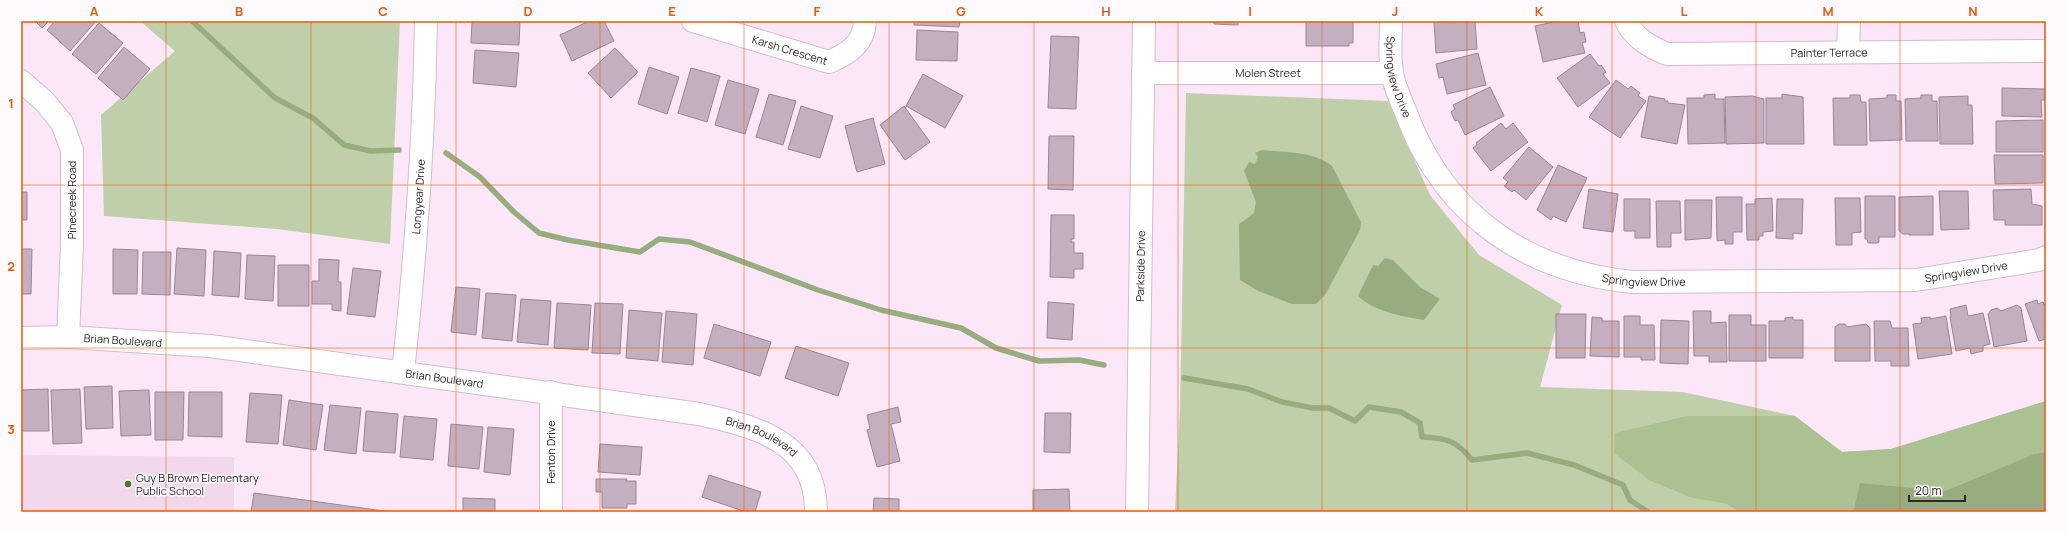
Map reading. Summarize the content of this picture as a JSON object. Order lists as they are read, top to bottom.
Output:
{
  "streets": {
    "street": [
      "Karsh Crescent",
      "Painter Terrace",
      "Molen Street",
      "Springview Drive",
      "Longyear Drive",
      "Pinecreek Road",
      "Parkside Drive",
      "Brian Boulevard",
      "Fenton Drive"
    ]
  },
  "crossings": [
    ["Molen Street", "Springview Drive"],
    ["Molen Street", "Parkside Drive"],
    ["Longyear Drive", "Brian Boulevard"],
    ["Pinecreek Road", "Brian Boulevard"],
    ["Brian Boulevard", "Fenton Drive"]
  ],
  "places": ["Guy B Brown Elementary Public School"],
  "scale_bar": "20 m",
  "grid": {
    "columns": [
      "A",
      "B",
      "C",
      "D",
      "E",
      "F",
      "G",
      "H",
      "I",
      "J",
      "K",
      "L",
      "M",
      "N"
    ],
    "rows": ["1", "2", "3"]
  }
}
